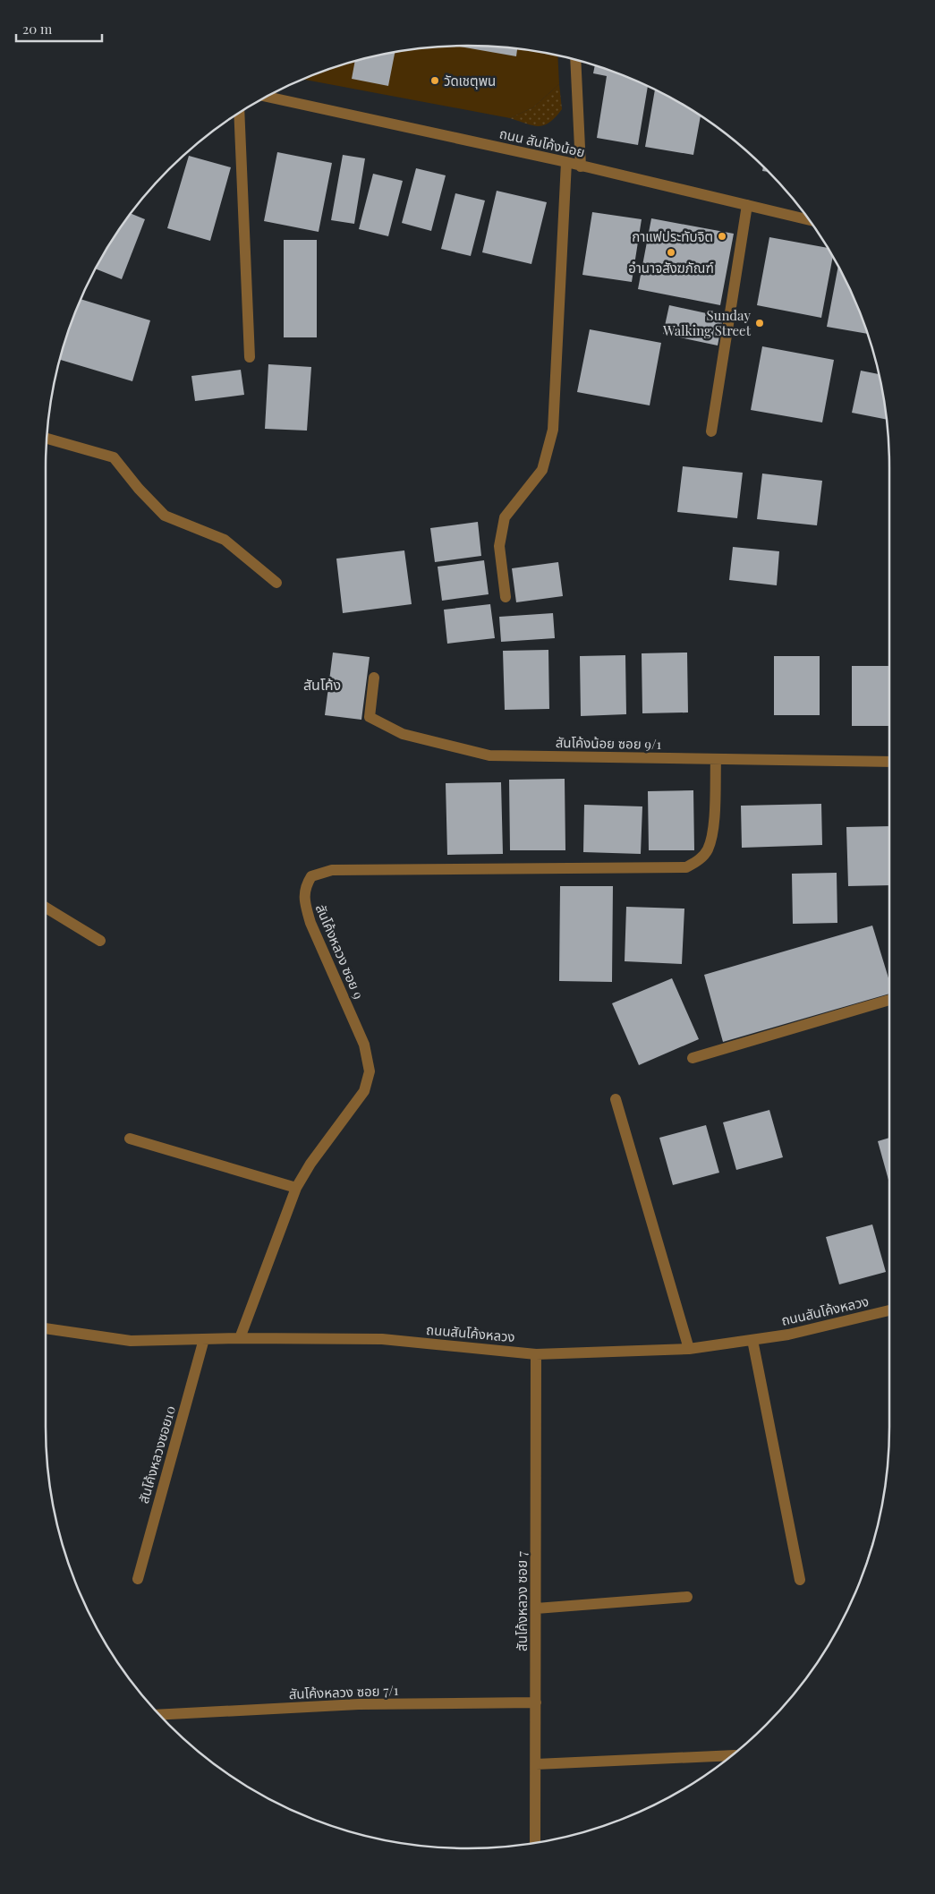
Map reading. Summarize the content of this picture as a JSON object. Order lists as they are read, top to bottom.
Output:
{
  "streets": {
    "street": [
      "ถนน สันโค้งน้อย",
      "สันโค้งน้อย ซอย 9/1",
      "สันโค้งหลวง ซอย 9",
      "ถนนสันโค้งหลวง",
      "สันโค้งหลวงซอย10",
      "สันโค้งหลวง ซอย 7",
      "สันโค้งหลวง ซอย 7/1"
    ]
  },
  "crossings": [
    ["สันโค้งน้อย ซอย 9/1", "สันโค้งหลวง ซอย 9"],
    ["สันโค้งหลวง ซอย 9", "ถนนสันโค้งหลวง"],
    ["ถนนสันโค้งหลวง", "สันโค้งหลวงซอย10"],
    ["ถนนสันโค้งหลวง", "สันโค้งหลวง ซอย 7"],
    ["สันโค้งหลวง ซอย 7", "สันโค้งหลวง ซอย 7/1"]
  ],
  "districts": ["สันโค้ง"],
  "places": [
    "วัดเชตุพน",
    "กาแฟประทับจิต",
    "อำนาจสังฆภัณฑ์",
    "Sunday Walking Street"
  ],
  "scale_bar": "20 m"
}
